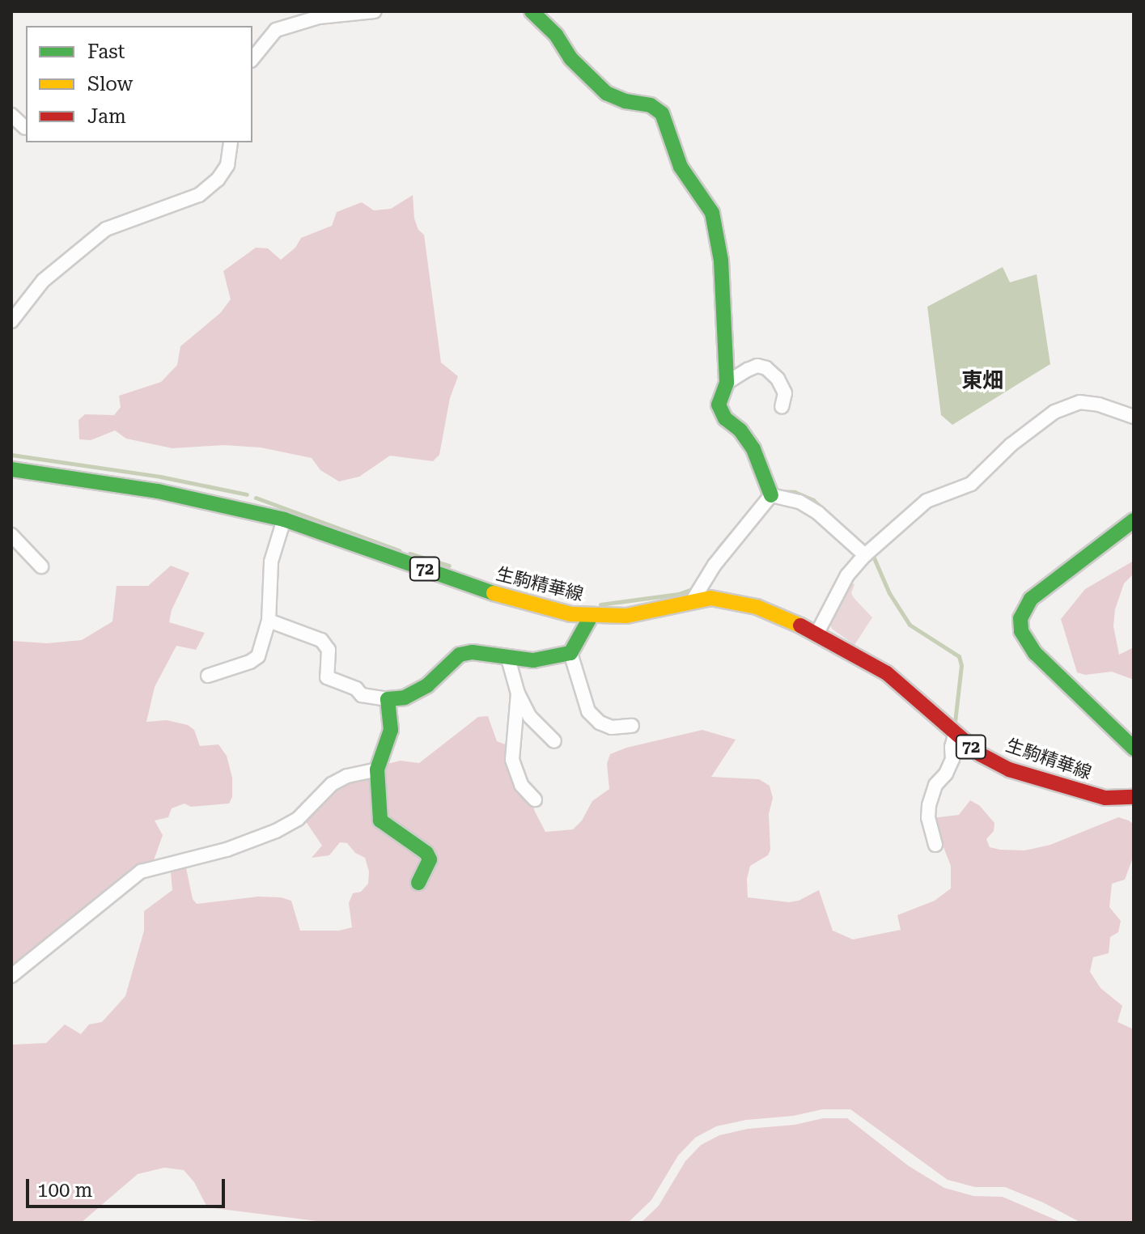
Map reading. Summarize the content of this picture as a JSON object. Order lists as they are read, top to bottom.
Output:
{
  "streets": {
    "main road": ["72", "生駒精華線"]
  },
  "districts": ["東畑"],
  "legend": ["Fast", "Slow", "Jam"],
  "scale_bar": "100 m"
}
